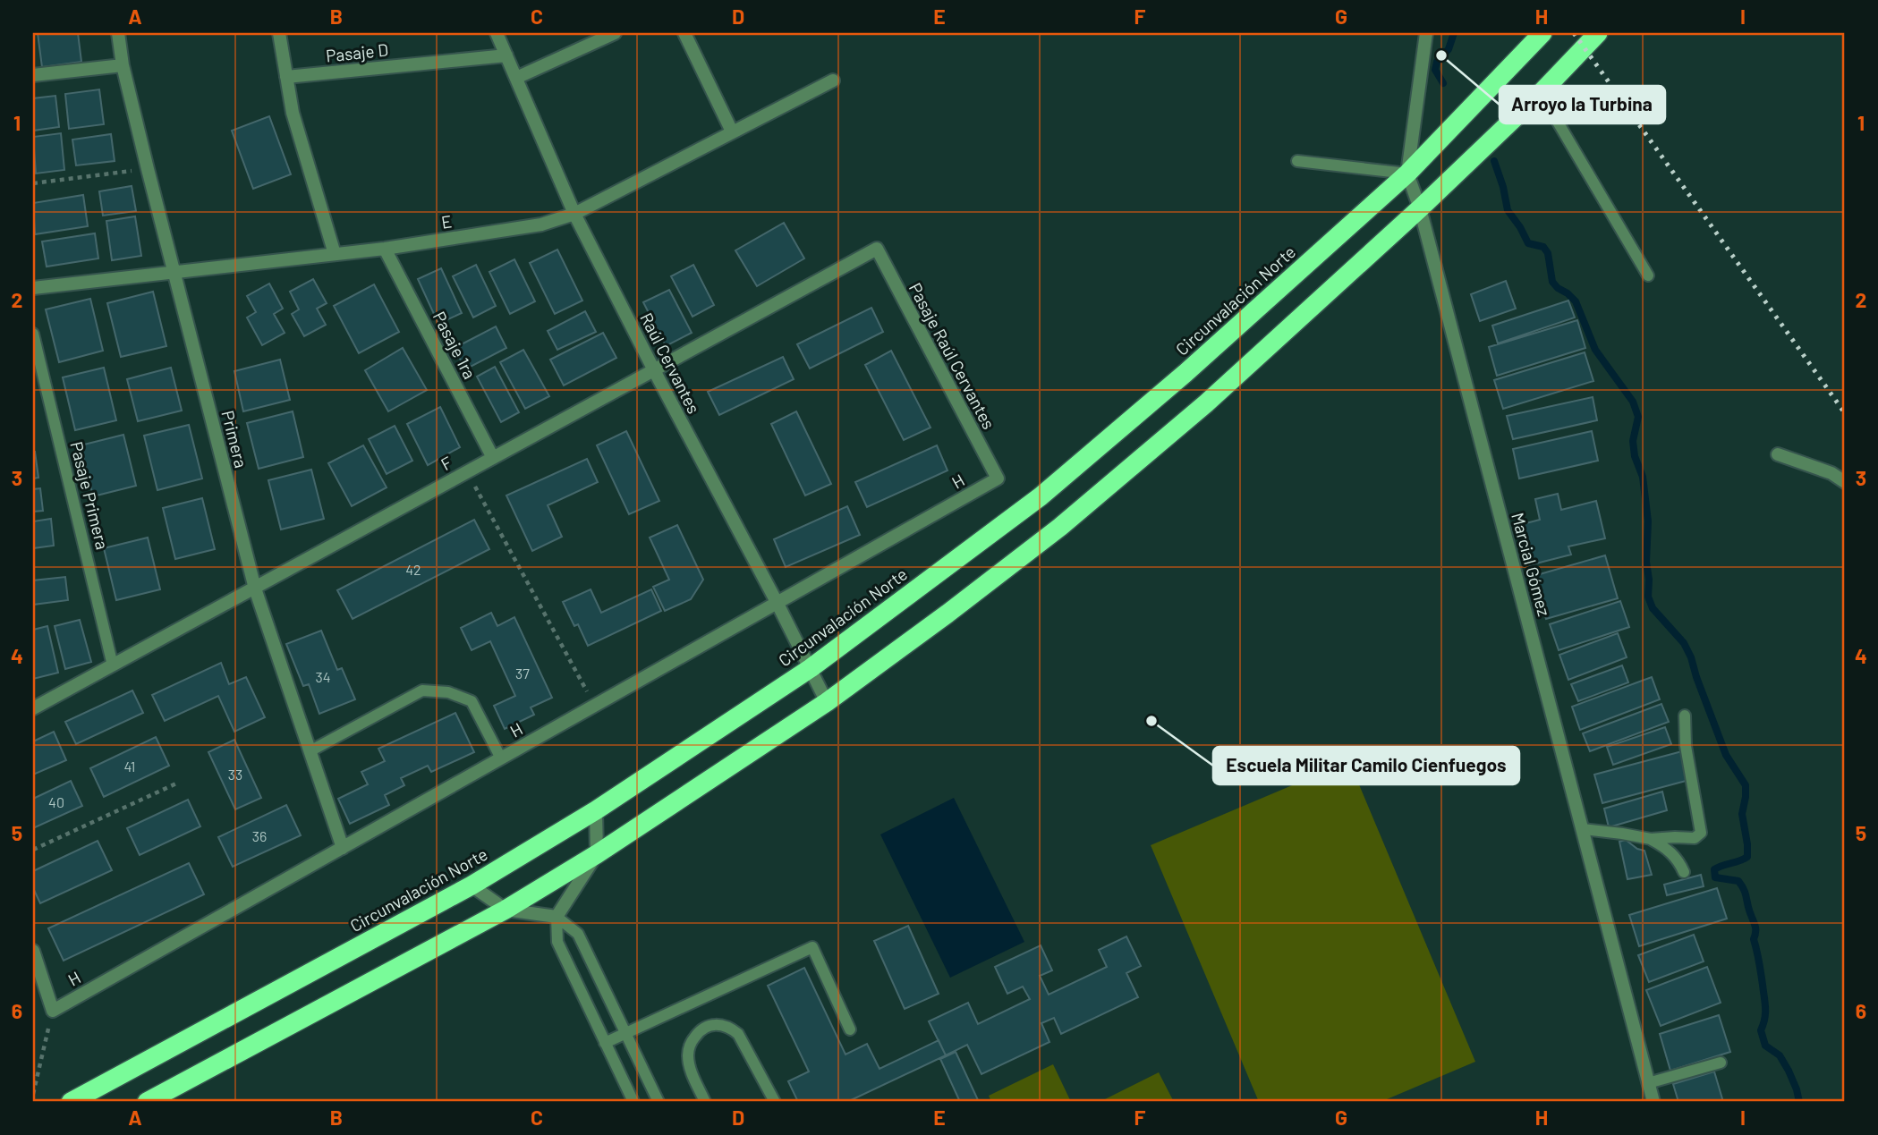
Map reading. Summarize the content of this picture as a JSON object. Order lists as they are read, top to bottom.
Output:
{
  "streets": {
    "highway": ["Circunvalación Norte"],
    "street": [
      "Pasaje D",
      "E",
      "Pasaje 1ra",
      "Pasaje Raúl Cervantes",
      "Raúl Cervantes",
      "Primera",
      "F",
      "H",
      "Marcial Gómez"
    ],
    "lane": ["Pasaje Primera"]
  },
  "crossings": [
    ["Pasaje D", "Raúl Cervantes"],
    ["E", "Pasaje 1ra"],
    ["E", "Raúl Cervantes"],
    ["E", "Primera"],
    ["Circunvalación Norte", "Raúl Cervantes"],
    ["Circunvalación Norte", "Marcial Gómez"],
    ["Pasaje 1ra", "F"],
    ["Pasaje Raúl Cervantes", "F"],
    ["Pasaje Raúl Cervantes", "H"],
    ["Raúl Cervantes", "F"],
    ["Raúl Cervantes", "H"],
    ["Primera", "F"],
    ["Primera", "H"],
    ["F", "Pasaje Primera"]
  ],
  "places": ["Arroyo la Turbina", "Escuela Militar Camilo Cienfuegos"],
  "house_numbers": [
    "42",
    "37",
    "34",
    "41",
    "33",
    "40",
    "36"
  ],
  "grid": {
    "columns": [
      "A",
      "B",
      "C",
      "D",
      "E",
      "F",
      "G",
      "H",
      "I"
    ],
    "rows": [
      "1",
      "2",
      "3",
      "4",
      "5",
      "6"
    ]
  }
}
